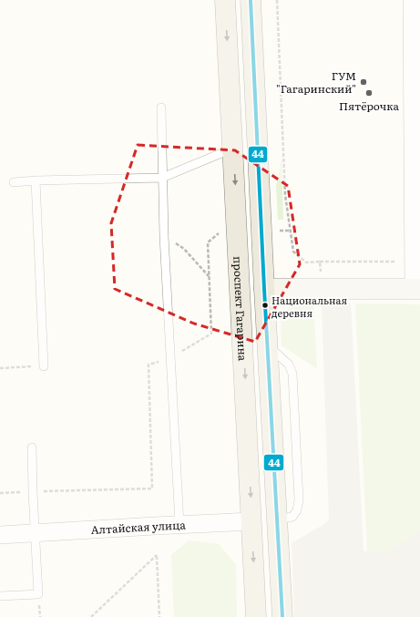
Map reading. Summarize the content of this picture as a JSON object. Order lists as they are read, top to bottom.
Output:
{
  "streets": {
    "main road": ["проспект Гагарина", "Алтайская улица"]
  },
  "crossings": [
    ["проспект Гагарина", "Алтайская улица"]
  ],
  "places": ["ГУМ \"Гагаринский\"", "Пятёрочка", "Национальная деревня"],
  "lines": ["transit line 44"]
}
